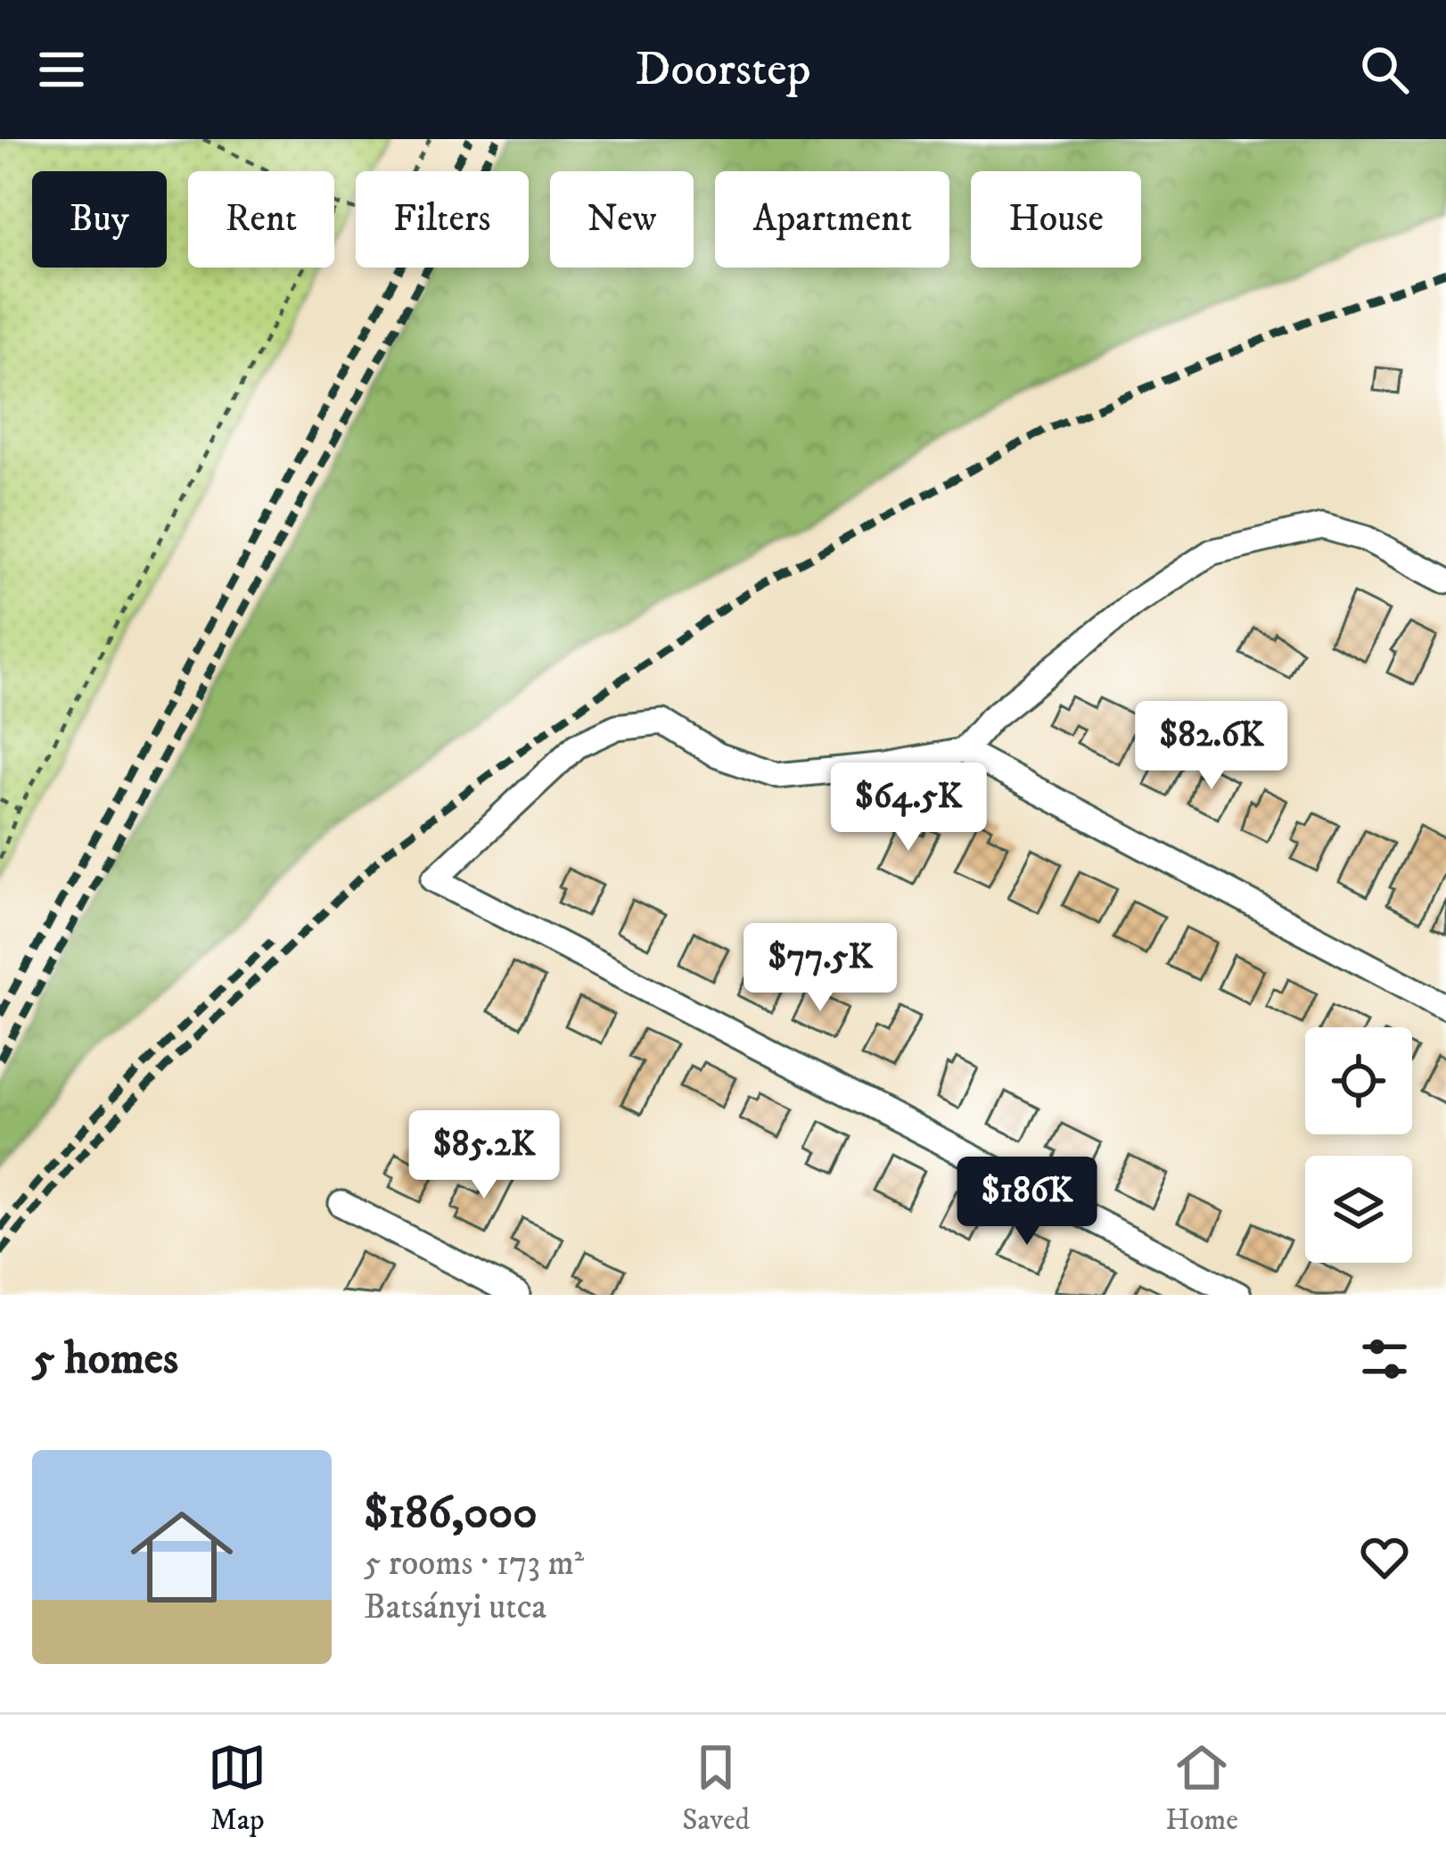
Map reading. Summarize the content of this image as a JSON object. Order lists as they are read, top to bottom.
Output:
{
  "page": {
    "header": "Doorstep",
    "chip": [
      "Buy",
      "Rent",
      "Filters",
      "New",
      "Apartment",
      "House"
    ],
    "price": [
      "$82.6K",
      "$64.5K",
      "$77.5K",
      "$85.2K",
      "$186K"
    ],
    "heading": "5 homes",
    "list": [
      {
        "name": "$186,000",
        "note": "5 rooms · 173 m² · Batsányi utca"
      }
    ],
    "tabs": ["Map", "Saved", "Home"]
  }
}
